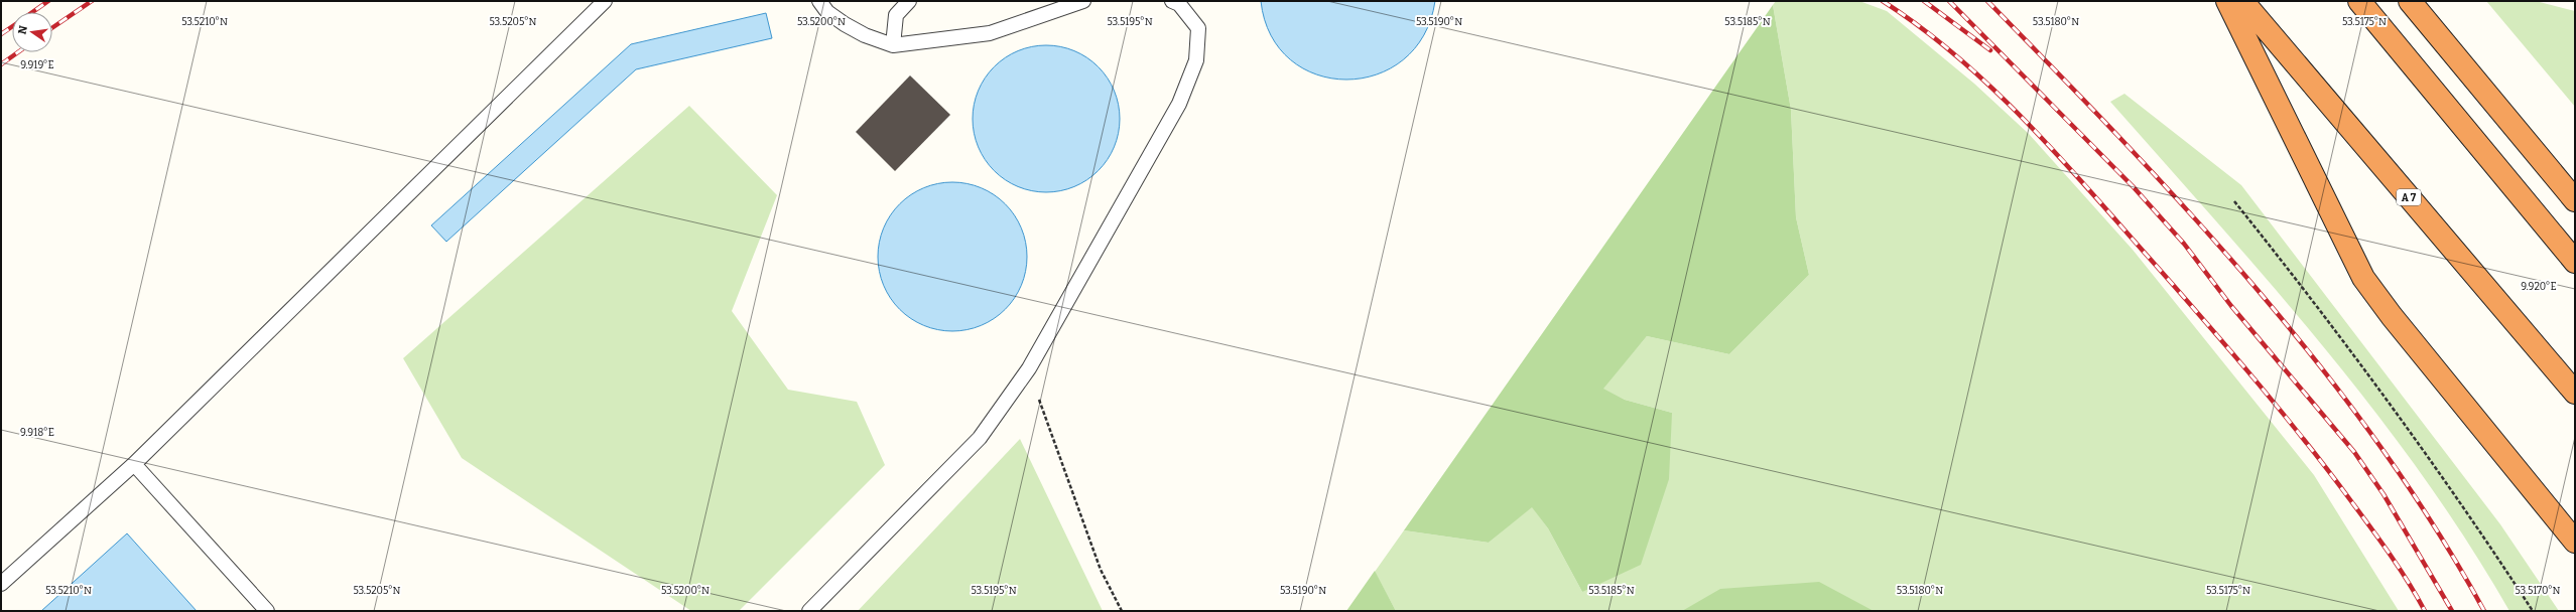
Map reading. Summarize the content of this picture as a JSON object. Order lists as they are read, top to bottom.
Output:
{
  "streets": {
    "highway": ["A 7"]
  },
  "north": "left",
  "coordinates": [
    "53.5210°N",
    "53.5205°N",
    "53.5200°N",
    "53.5190°N",
    "53.5185°N",
    "53.5180°N",
    "53.5175°N",
    "53.5195°N",
    "9.919°E",
    "9.920°E",
    "9.918°E",
    "53.5170°N"
  ]
}
